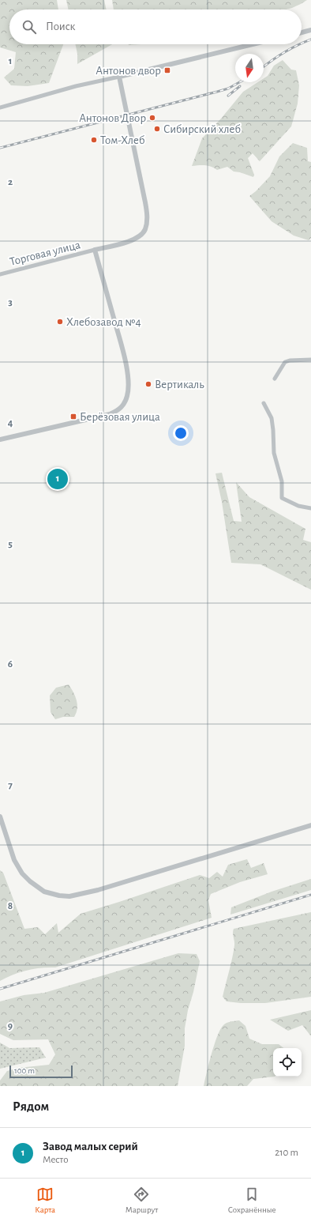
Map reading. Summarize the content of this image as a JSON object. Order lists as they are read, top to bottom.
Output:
{
  "streets": {
    "street": ["Торговая улица"]
  },
  "places": {
    "transit": ["Антонов двор", "Берёзовая улица"],
    "other": [
      "Антонов Двор",
      "Сибирский хлеб",
      "Том-Хлеб",
      "Хлебозавод №4",
      "Вертикаль"
    ]
  },
  "scale_bar": "100 m",
  "north": "bottom",
  "page": {
    "search": "Поиск",
    "pins": "1",
    "scale": "100 m",
    "heading": "Рядом",
    "list": [
      {
        "mark": "1",
        "name": "Завод малых серий",
        "note": "Место",
        "value": "210 m"
      }
    ],
    "nav": ["Карта", "Маршрут", "Сохранённые"]
  },
  "grid": {
    "rows": [
      "1",
      "2",
      "3",
      "4",
      "5",
      "6",
      "7",
      "8",
      "9"
    ]
  }
}
